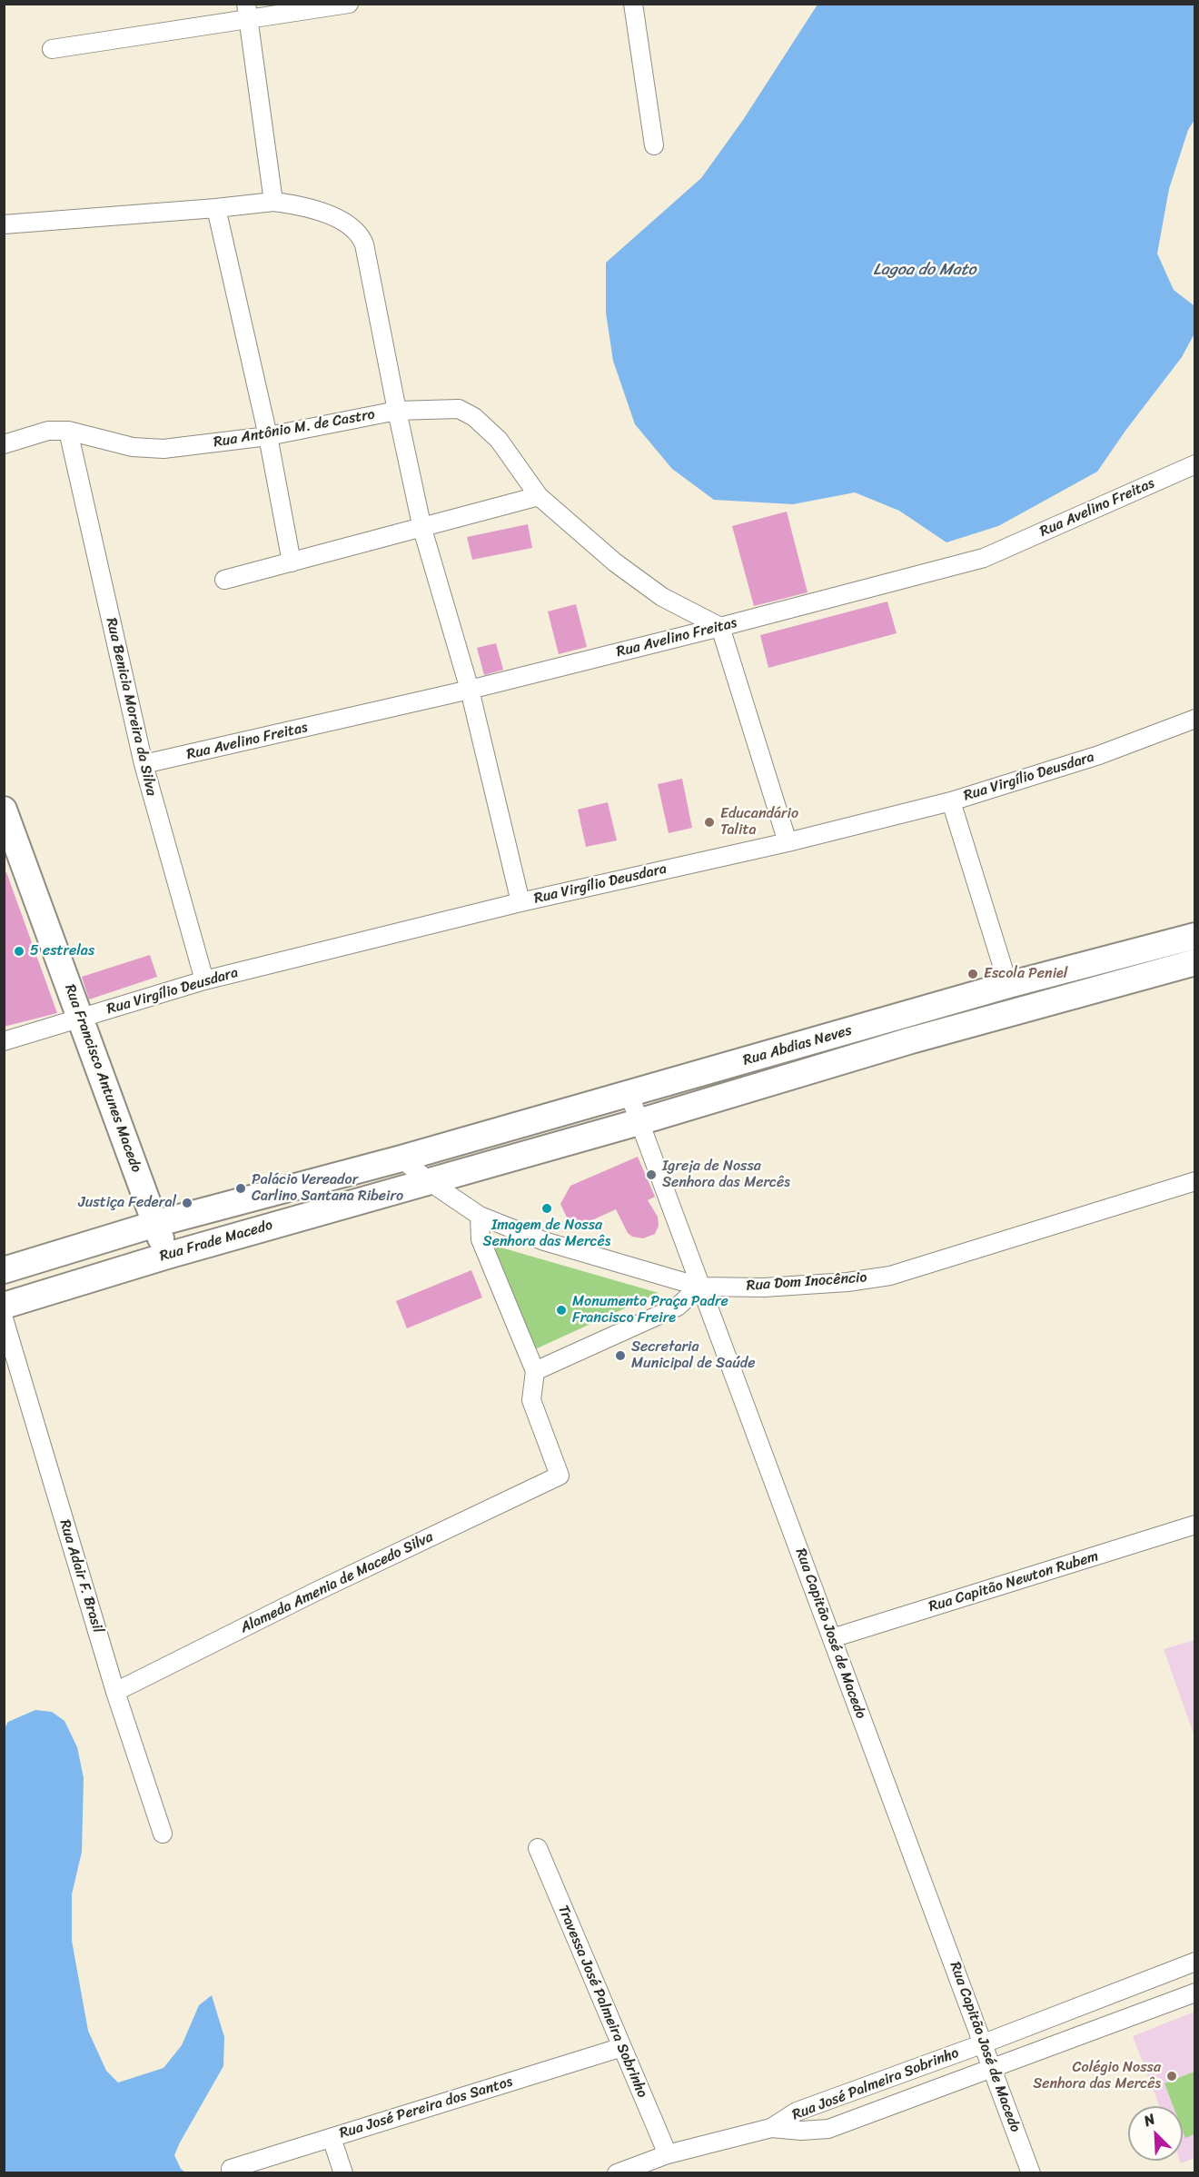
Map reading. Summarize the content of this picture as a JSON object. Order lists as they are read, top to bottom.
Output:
{
  "streets": {
    "main road": ["Rua Abdias Neves", "Rua Francisco Antunes Macedo", "Rua Frade Macedo"],
    "street": [
      "Rua Antônio M. de Castro",
      "Rua Avelino Freitas",
      "Rua Benicia Moreira da Silva",
      "Rua Virgílio Deusdara",
      "Rua Dom Inocêncio",
      "Rua Adair F. Brasil",
      "Rua Capitão Newton Rubem",
      "Alameda Amenia de Macedo Silva",
      "Rua Capitão José de Macedo",
      "Travessa José Palmeira Sobrinho",
      "Rua José Palmeira Sobrinho",
      "Rua José Pereira dos Santos"
    ]
  },
  "crossings": [
    ["Rua Antônio M. de Castro", "Rua Benicia Moreira da Silva"],
    ["Rua Avelino Freitas", "Rua Benicia Moreira da Silva"],
    ["Rua Benicia Moreira da Silva", "Rua Virgílio Deusdara"],
    ["Rua Virgílio Deusdara", "Rua Francisco Antunes Macedo"],
    ["Rua Abdias Neves", "Rua Frade Macedo"],
    ["Rua Abdias Neves", "Rua Dom Inocêncio"],
    ["Rua Abdias Neves", "Rua Capitão José de Macedo"],
    ["Rua Francisco Antunes Macedo", "Rua Frade Macedo"],
    ["Rua Frade Macedo", "Rua Dom Inocêncio"],
    ["Rua Dom Inocêncio", "Rua Capitão José de Macedo"],
    ["Rua Adair F. Brasil", "Alameda Amenia de Macedo Silva"],
    ["Rua Capitão Newton Rubem", "Rua Capitão José de Macedo"],
    ["Rua Capitão José de Macedo", "Rua José Palmeira Sobrinho"],
    ["Travessa José Palmeira Sobrinho", "Rua José Palmeira Sobrinho"],
    ["Travessa José Palmeira Sobrinho", "Rua José Pereira dos Santos"]
  ],
  "water": ["Lagoa do Mato"],
  "places": [
    "Educandário Talita",
    "5 estrelas",
    "Escola Peniel",
    "Igreja de Nossa Senhora das Mercês",
    "Palácio Vereador Carlino Santana Ribeiro",
    "Justiça Federal",
    "Imagem de Nossa Senhora das Mercês",
    "Monumento Praça Padre Francisco Freire",
    "Secretaria Municipal de Saúde",
    "Colégio Nossa Senhora das Mercês"
  ],
  "north": "top left"
}
